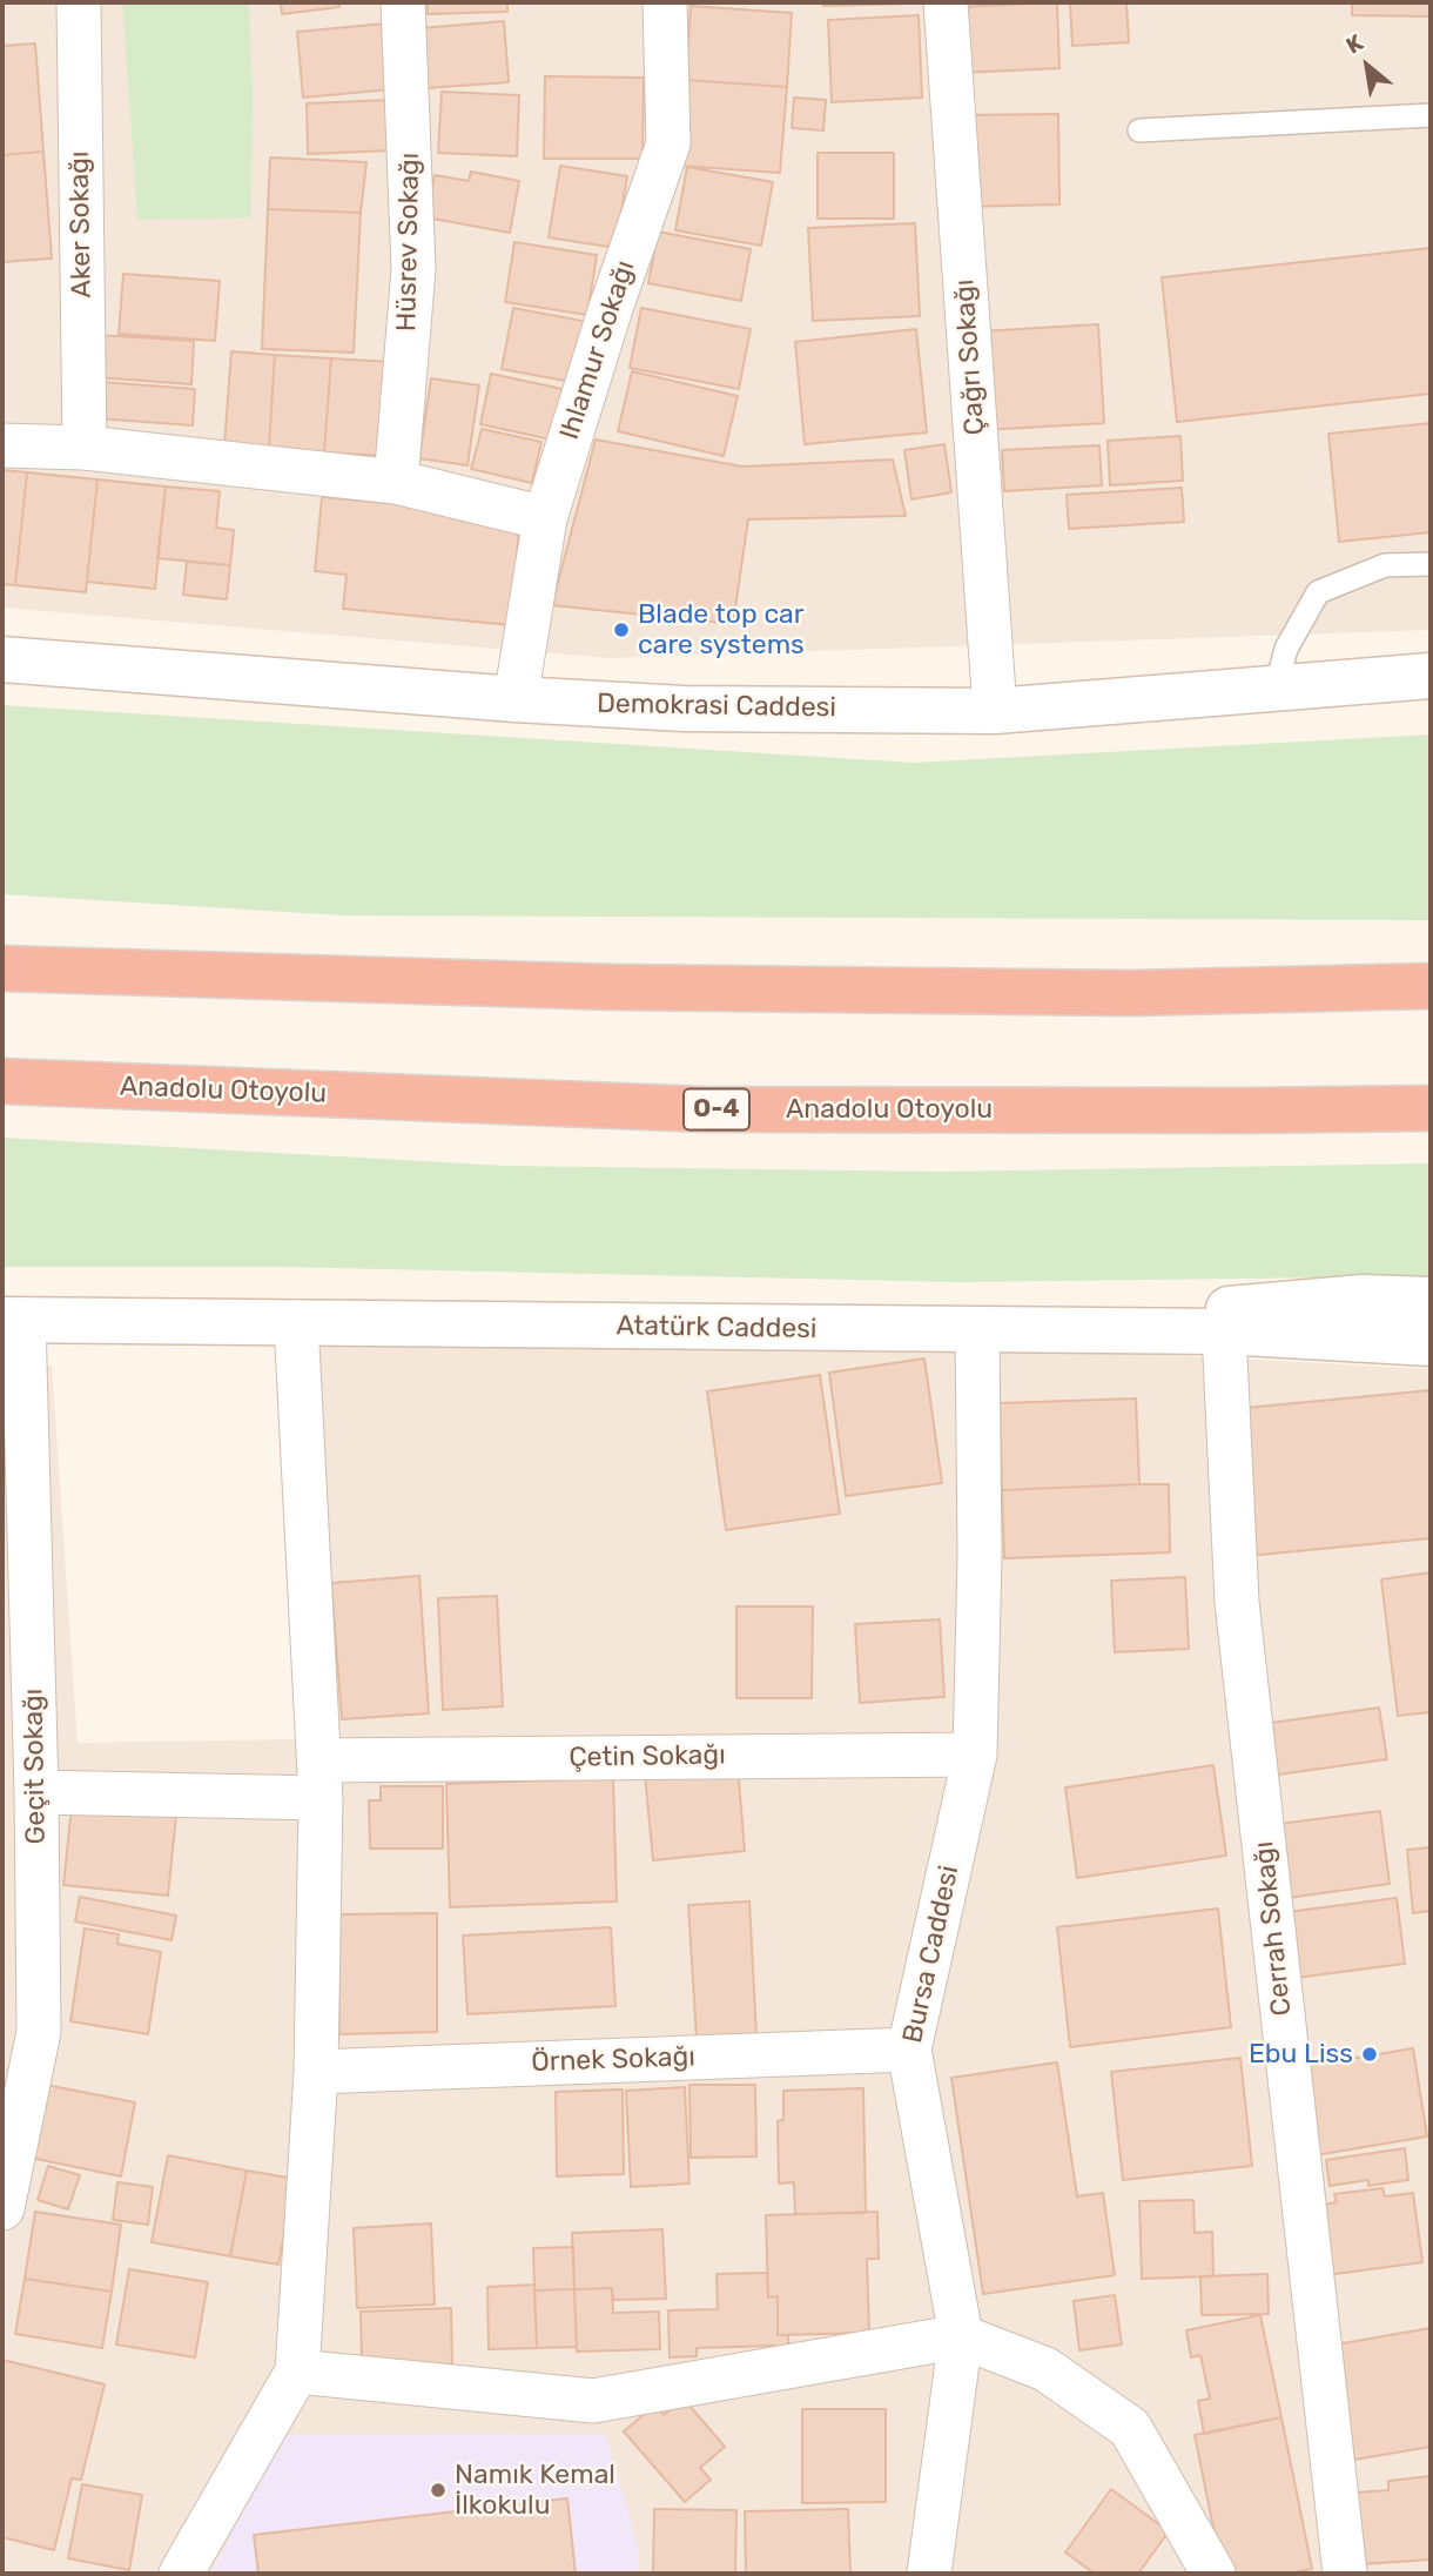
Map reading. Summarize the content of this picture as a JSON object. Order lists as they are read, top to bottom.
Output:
{
  "streets": {
    "highway": ["Anadolu Otoyolu", "O-4"],
    "street": [
      "Aker Sokağı",
      "Hüsrev Sokağı",
      "Ihlamur Sokağı",
      "Çağrı Sokağı",
      "Demokrasi Caddesi",
      "Atatürk Caddesi",
      "Çetin Sokağı",
      "Geçit Sokağı",
      "Cerrah Sokağı",
      "Bursa Caddesi",
      "Örnek Sokağı"
    ]
  },
  "crossings": [
    ["Ihlamur Sokağı", "Demokrasi Caddesi"],
    ["Çağrı Sokağı", "Demokrasi Caddesi"],
    ["Atatürk Caddesi", "Geçit Sokağı"],
    ["Atatürk Caddesi", "Cerrah Sokağı"],
    ["Atatürk Caddesi", "Bursa Caddesi"],
    ["Çetin Sokağı", "Geçit Sokağı"],
    ["Çetin Sokağı", "Bursa Caddesi"],
    ["Bursa Caddesi", "Örnek Sokağı"]
  ],
  "places": ["Blade top car care systems", "Ebu Liss", "Namık Kemal İlkokulu"],
  "north": "top left"
}
